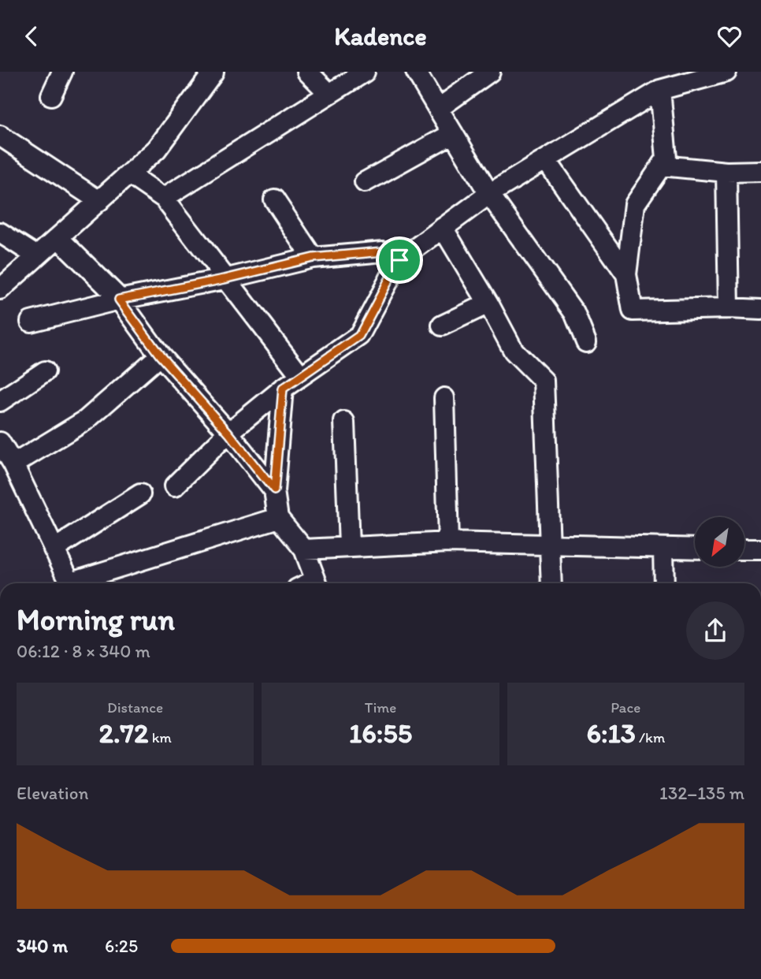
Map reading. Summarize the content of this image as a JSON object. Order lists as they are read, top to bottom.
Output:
{
  "north": "bottom left",
  "page": {
    "header": "Kadence",
    "heading": ["Morning run", "06:12 · 8 × 340 m"],
    "stats": [
      ["Distance", "2.72 km"],
      ["Time", "16:55"],
      ["Pace", "6:13 /km"]
    ],
    "chart": ["Elevation", "132–135 m"],
    "list": [
      {
        "name": "340 m",
        "note": "6:25"
      }
    ]
  }
}
